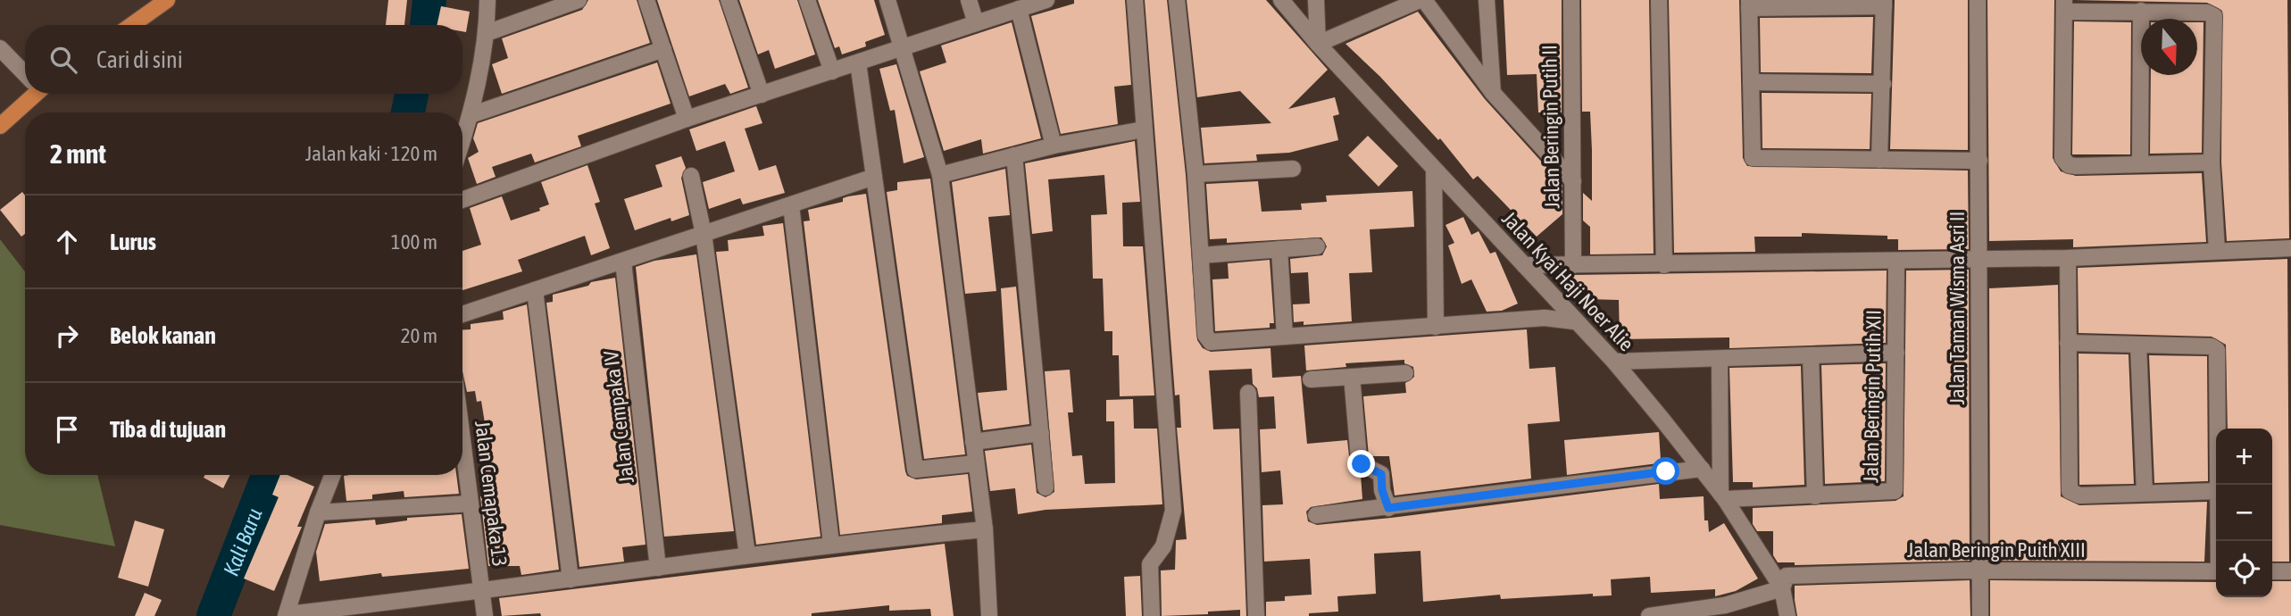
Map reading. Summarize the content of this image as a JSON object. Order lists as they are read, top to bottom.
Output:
{
  "streets": {
    "street": [
      "Jalan Beringin Putih II",
      "Jalan Kyai Haji Noer Alie",
      "Jalan Taman Wisma Asri II",
      "Jalan Beringin Putih XII",
      "Jalan Cempaka IV",
      "Jalan Cemapaka 13",
      "Jalan Beringin Puith XIII"
    ]
  },
  "crossings": [
    ["Jalan Kyai Haji Noer Alie", "Jalan Beringin Puith XIII"],
    ["Jalan Taman Wisma Asri II", "Jalan Beringin Puith XIII"]
  ],
  "water": ["Kali Baru"],
  "north": "bottom",
  "page": {
    "search": "Cari di sini",
    "heading": ["2 mnt", "Jalan kaki · 120 m"],
    "list": [
      ["Lurus", "100 m"],
      ["Belok kanan", "20 m"],
      "Tiba di tujuan"
    ],
    "map_buttons": ["+", "−"]
  }
}
